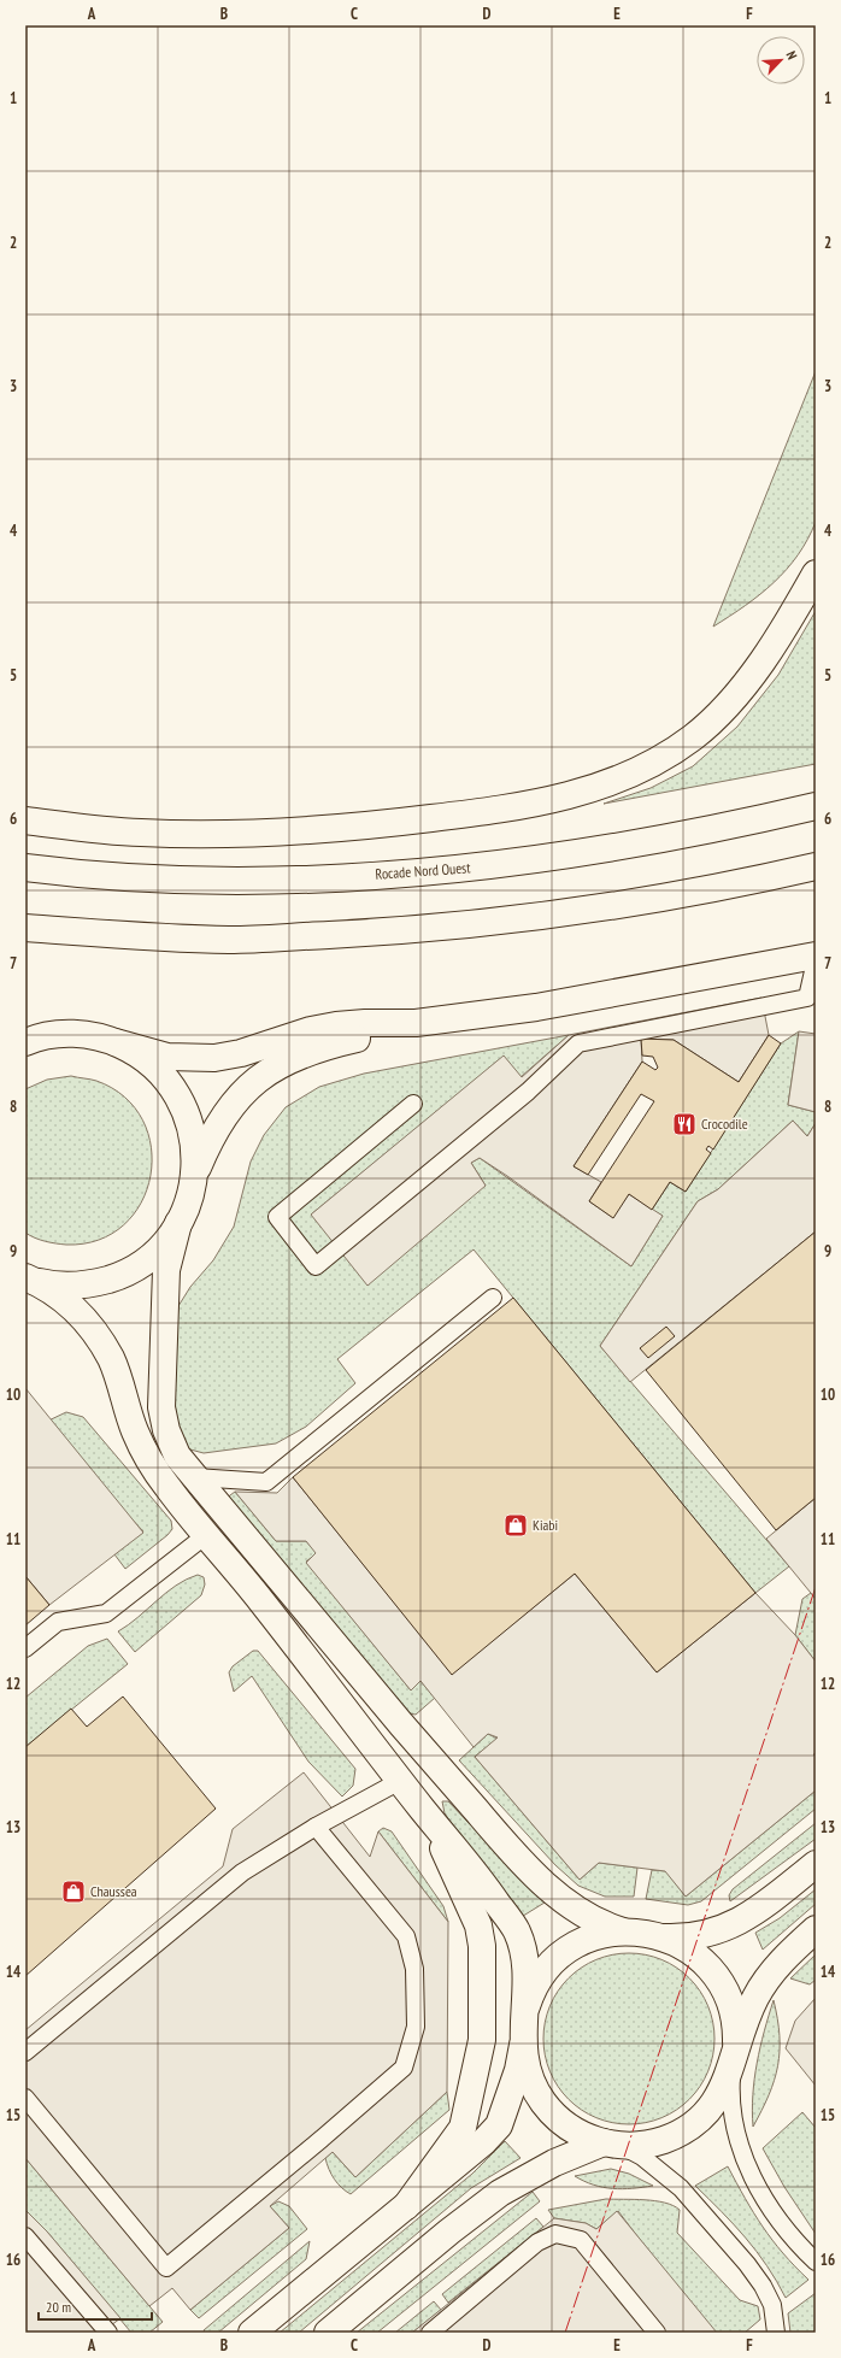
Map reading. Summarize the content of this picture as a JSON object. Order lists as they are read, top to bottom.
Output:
{
  "streets": {
    "main road": ["Rocade Nord Ouest"]
  },
  "places": {
    "restaurant": ["Crocodile"],
    "shop": ["Kiabi", "Chaussea"]
  },
  "scale_bar": "20 m",
  "north": "top right",
  "grid": {
    "columns": [
      "A",
      "B",
      "C",
      "D",
      "E",
      "F"
    ],
    "rows": [
      "1",
      "2",
      "3",
      "4",
      "5",
      "6",
      "7",
      "8",
      "9",
      "10",
      "11",
      "12",
      "13",
      "14",
      "15",
      "16"
    ]
  }
}
